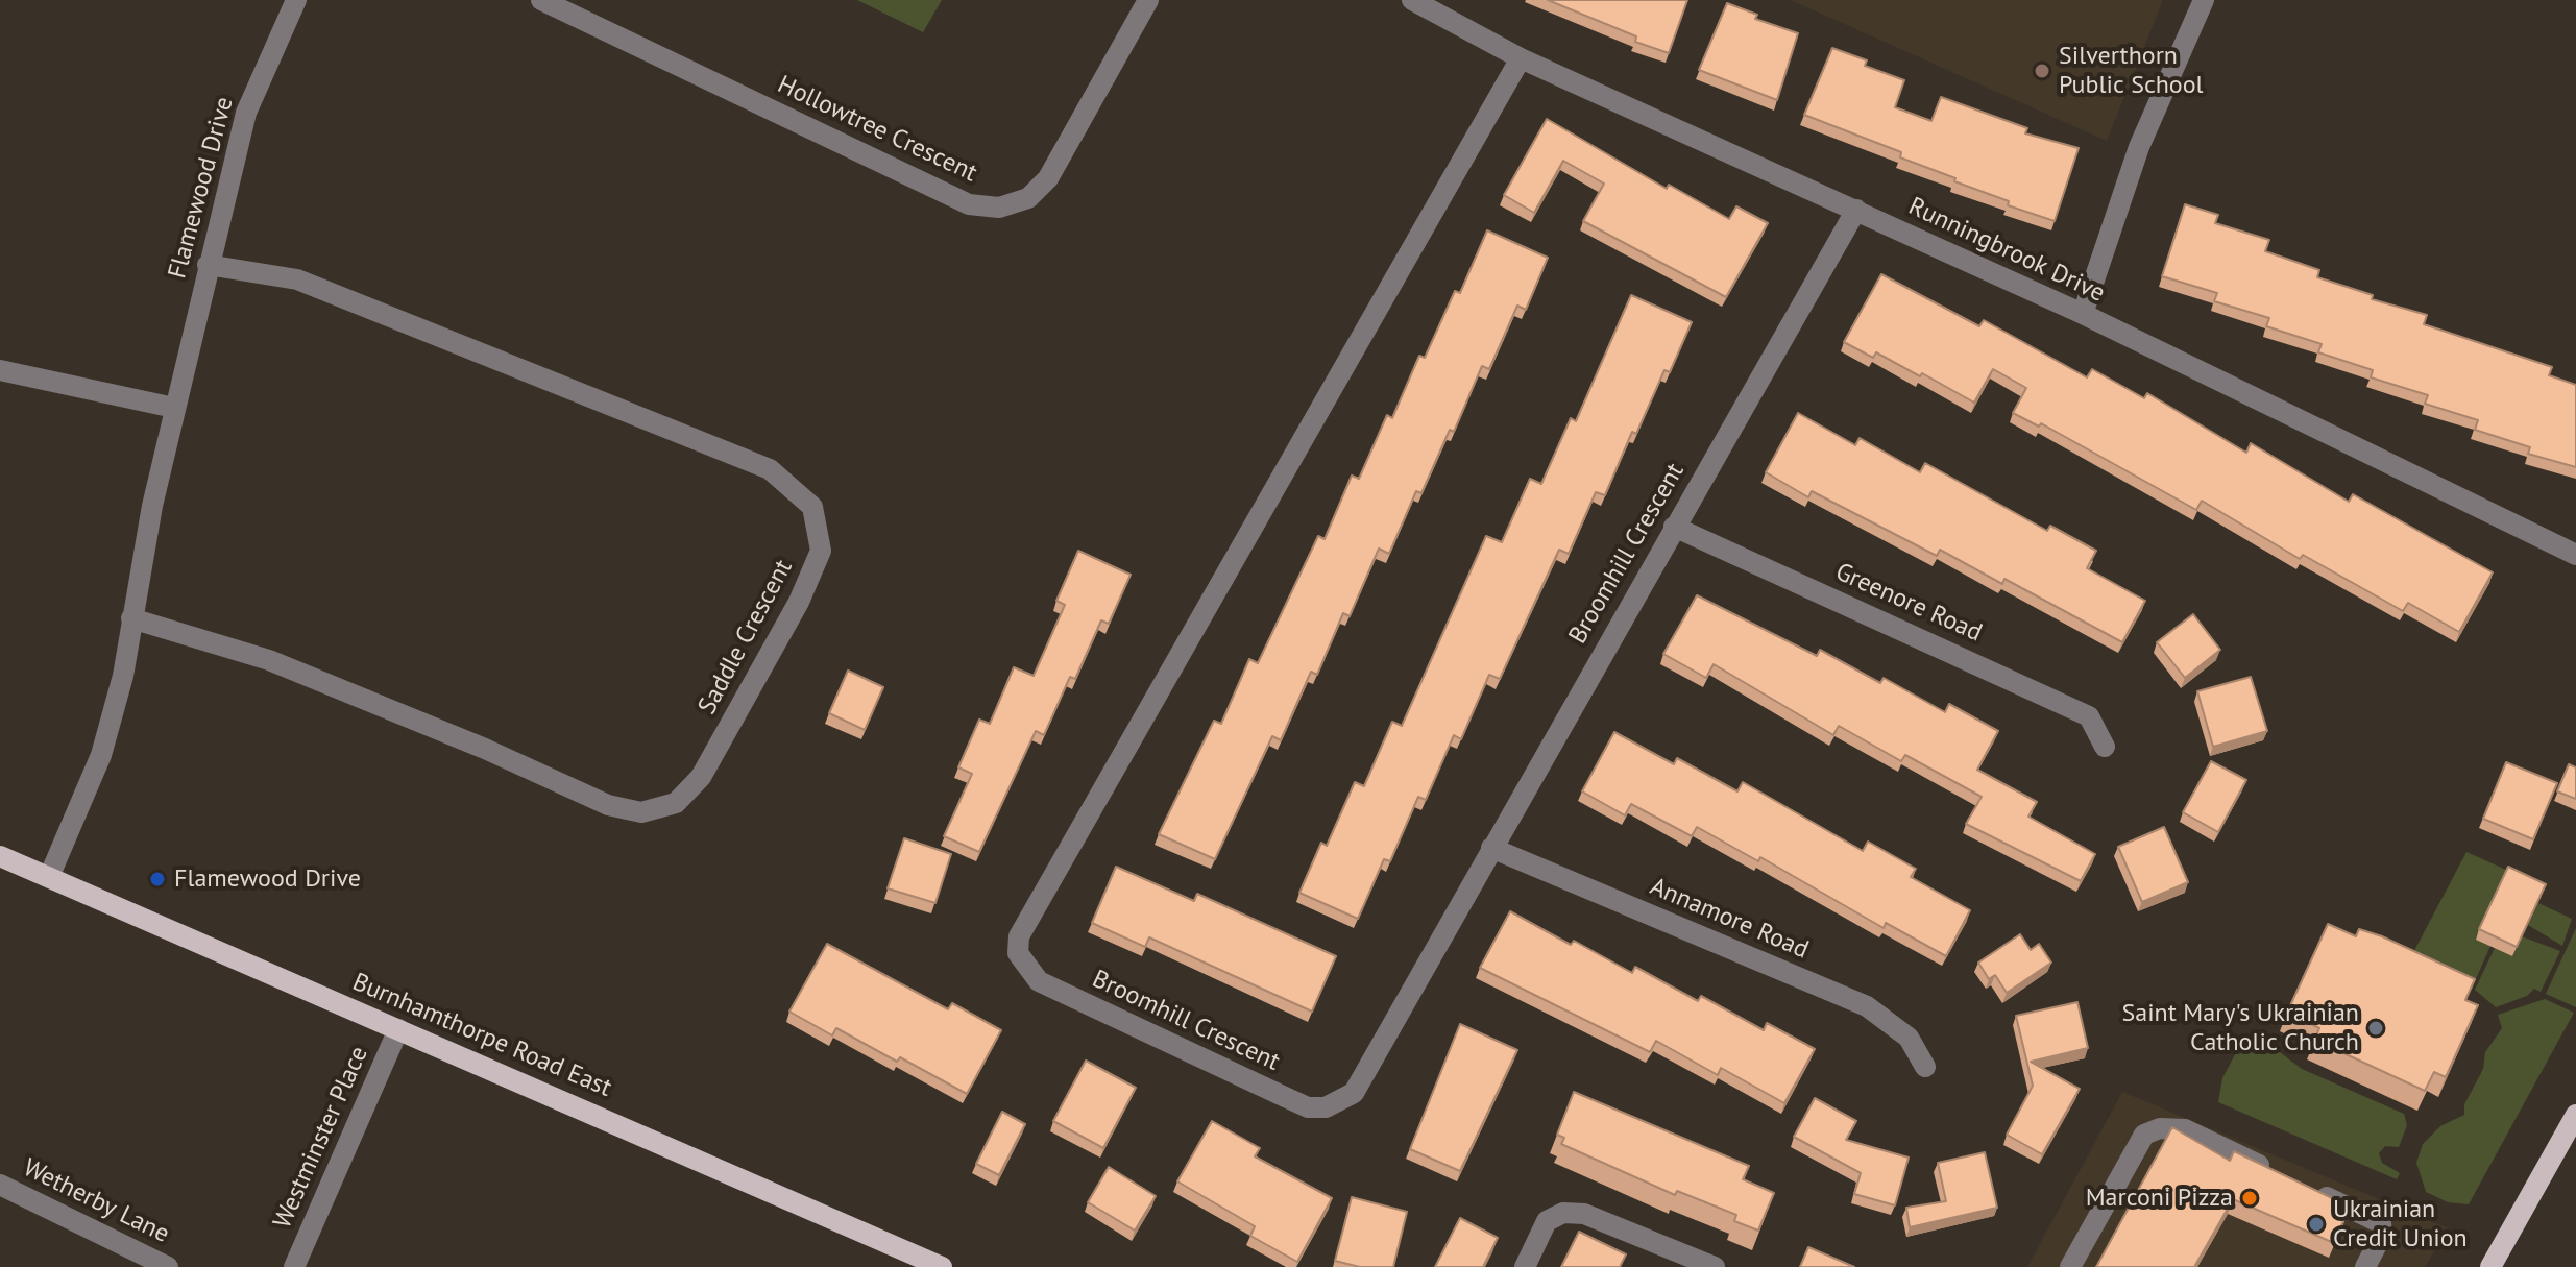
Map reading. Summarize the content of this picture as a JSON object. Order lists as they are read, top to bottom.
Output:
{
  "streets": {
    "main road": ["Burnhamthorpe Road East"],
    "street": [
      "Hollowtree Crescent",
      "Flamewood Drive",
      "Runningbrook Drive",
      "Broomhill Crescent",
      "Greenore Road",
      "Saddle Crescent",
      "Annamore Road",
      "Westminster Place",
      "Wetherby Lane"
    ]
  },
  "crossings": [
    ["Flamewood Drive", "Saddle Crescent"],
    ["Flamewood Drive", "Burnhamthorpe Road East"],
    ["Runningbrook Drive", "Broomhill Crescent"],
    ["Broomhill Crescent", "Greenore Road"],
    ["Broomhill Crescent", "Annamore Road"],
    ["Burnhamthorpe Road East", "Westminster Place"]
  ],
  "places": [
    "Silverthorn Public School",
    "Flamewood Drive",
    "Saint Mary's Ukrainian Catholic Church",
    "Marconi Pizza",
    "Ukrainian Credit Union"
  ]
}
